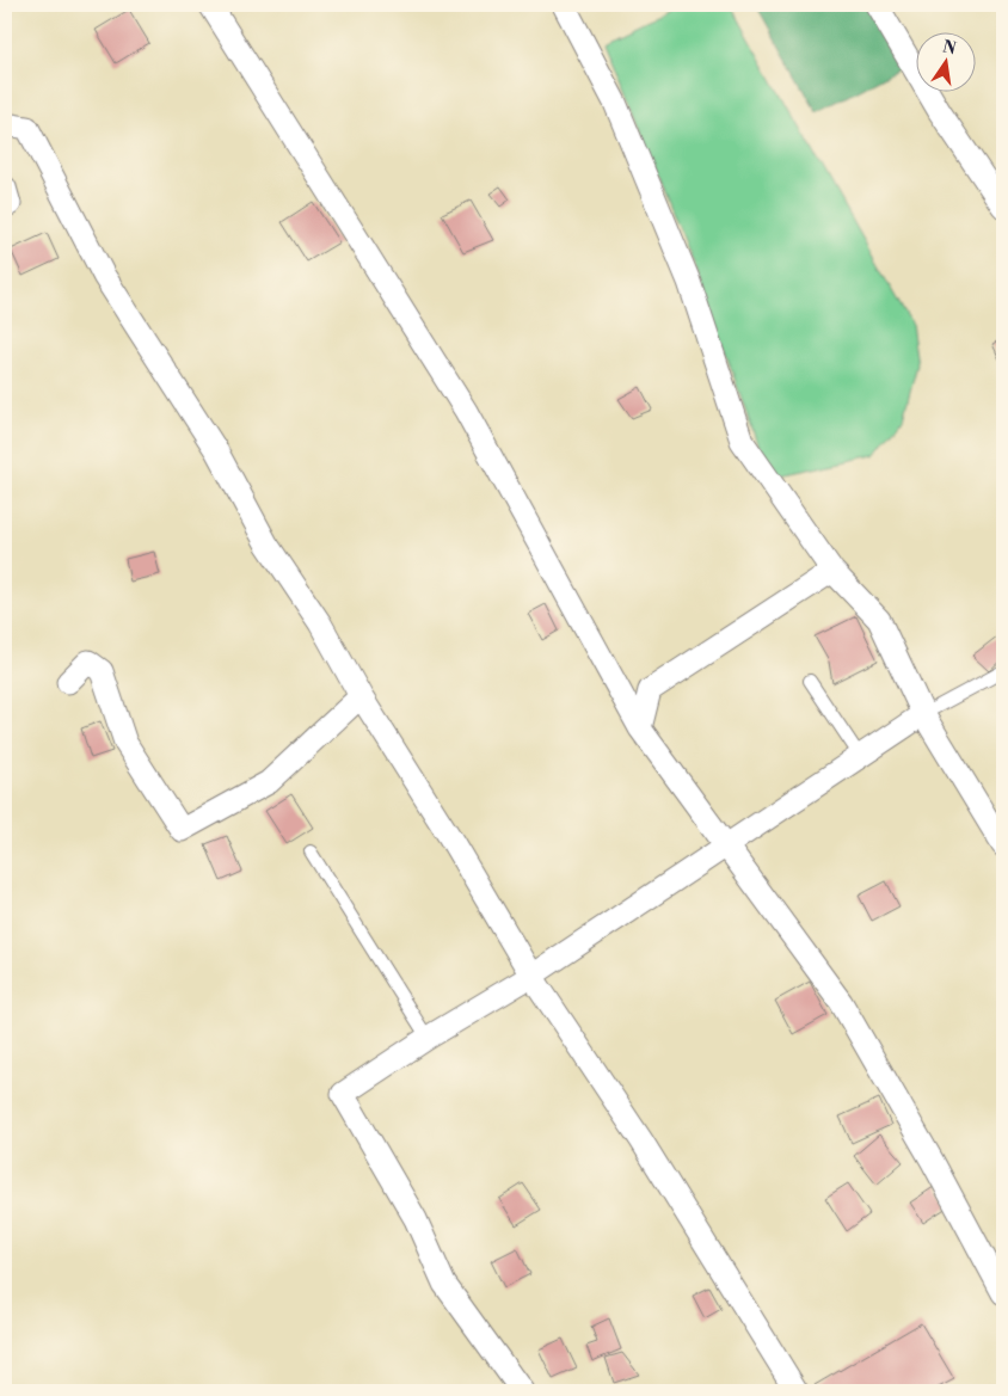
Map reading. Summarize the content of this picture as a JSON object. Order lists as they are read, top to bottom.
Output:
{
  "north": "top"
}
